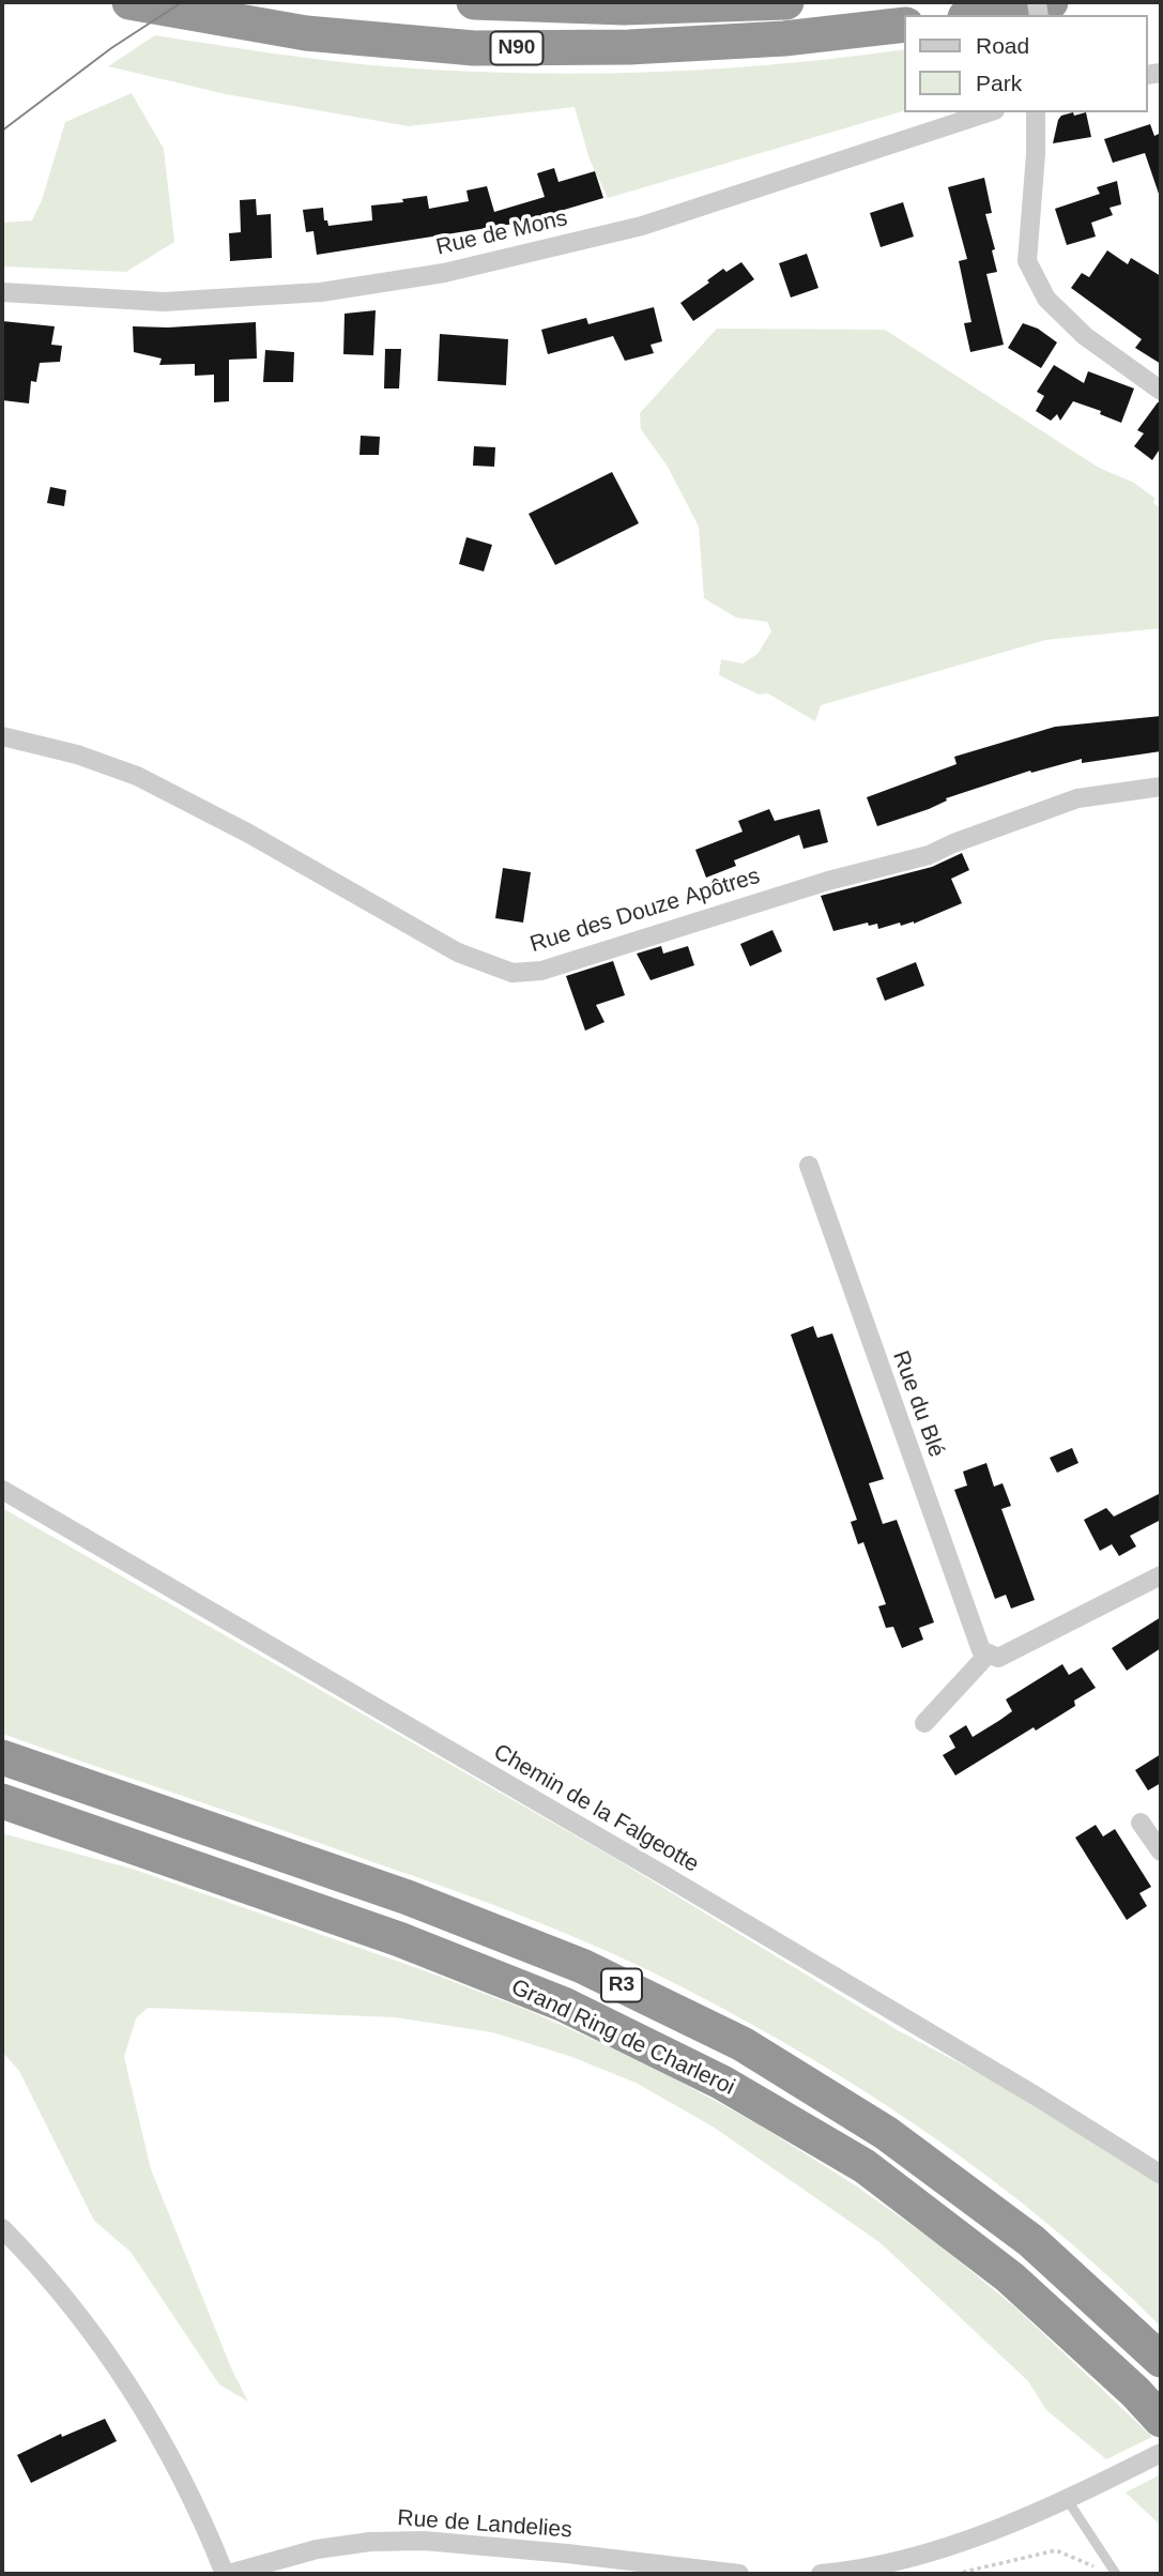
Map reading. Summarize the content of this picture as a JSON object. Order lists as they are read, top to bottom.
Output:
{
  "streets": {
    "highway": ["N90", "R3", "Grand Ring de Charleroi"],
    "street": [
      "Rue de Mons",
      "Rue des Douze Apôtres",
      "Rue du Blé",
      "Chemin de la Falgeotte",
      "Rue de Landelies"
    ]
  },
  "legend": ["Road", "Park"]
}
